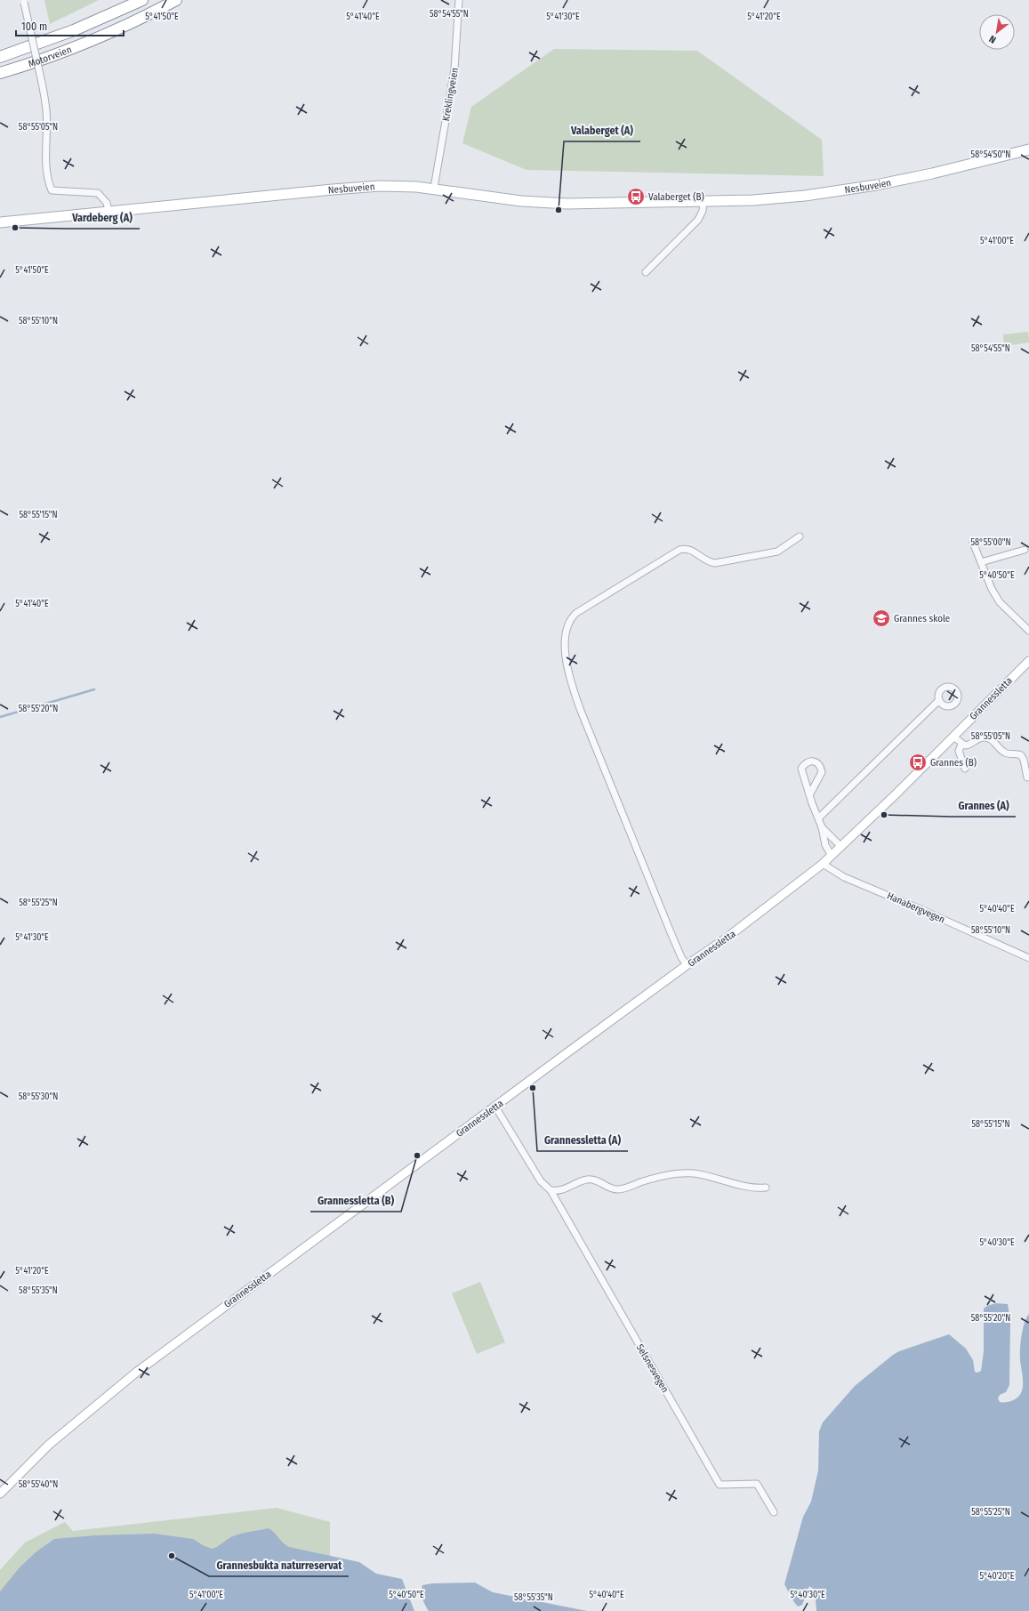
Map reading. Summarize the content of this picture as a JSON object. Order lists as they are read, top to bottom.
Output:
{
  "streets": {
    "highway": ["Motorveien"],
    "main road": ["Nesbuveien", "Grannessletta"],
    "street": ["Kreklingveien", "Hanabergvegen", "Selsnesvegen"]
  },
  "crossings": [
    ["Kreklingveien", "Nesbuveien"],
    ["Grannessletta", "Hanabergvegen"],
    ["Grannessletta", "Selsnesvegen"]
  ],
  "places": {
    "bus stop": ["Valaberget (B)", "Grannes (B)"],
    "other": [
      "Valaberget (A)",
      "Vardeberg (A)",
      "Grannes (A)",
      "Grannessletta (A)",
      "Grannessletta (B)",
      "Grannesbukta naturreservat"
    ],
    "school or university": ["Grannes skole"]
  },
  "scale_bar": "100 m",
  "north": "bottom left",
  "coordinates": [
    "58°54'55\"N",
    "5°41'40\"E",
    "5°41'50\"E",
    "5°41'30\"E",
    "5°41'20\"E",
    "58°55'05\"N",
    "58°54'50\"N",
    "5°41'00\"E",
    "58°55'10\"N",
    "58°55'15\"N",
    "58°55'00\"N",
    "5°40'50\"E",
    "58°55'20\"N",
    "58°55'25\"N",
    "5°40'40\"E",
    "58°55'30\"N",
    "5°40'30\"E",
    "58°55'35\"N",
    "58°55'40\"N",
    "5°40'20\"E"
  ]
}
